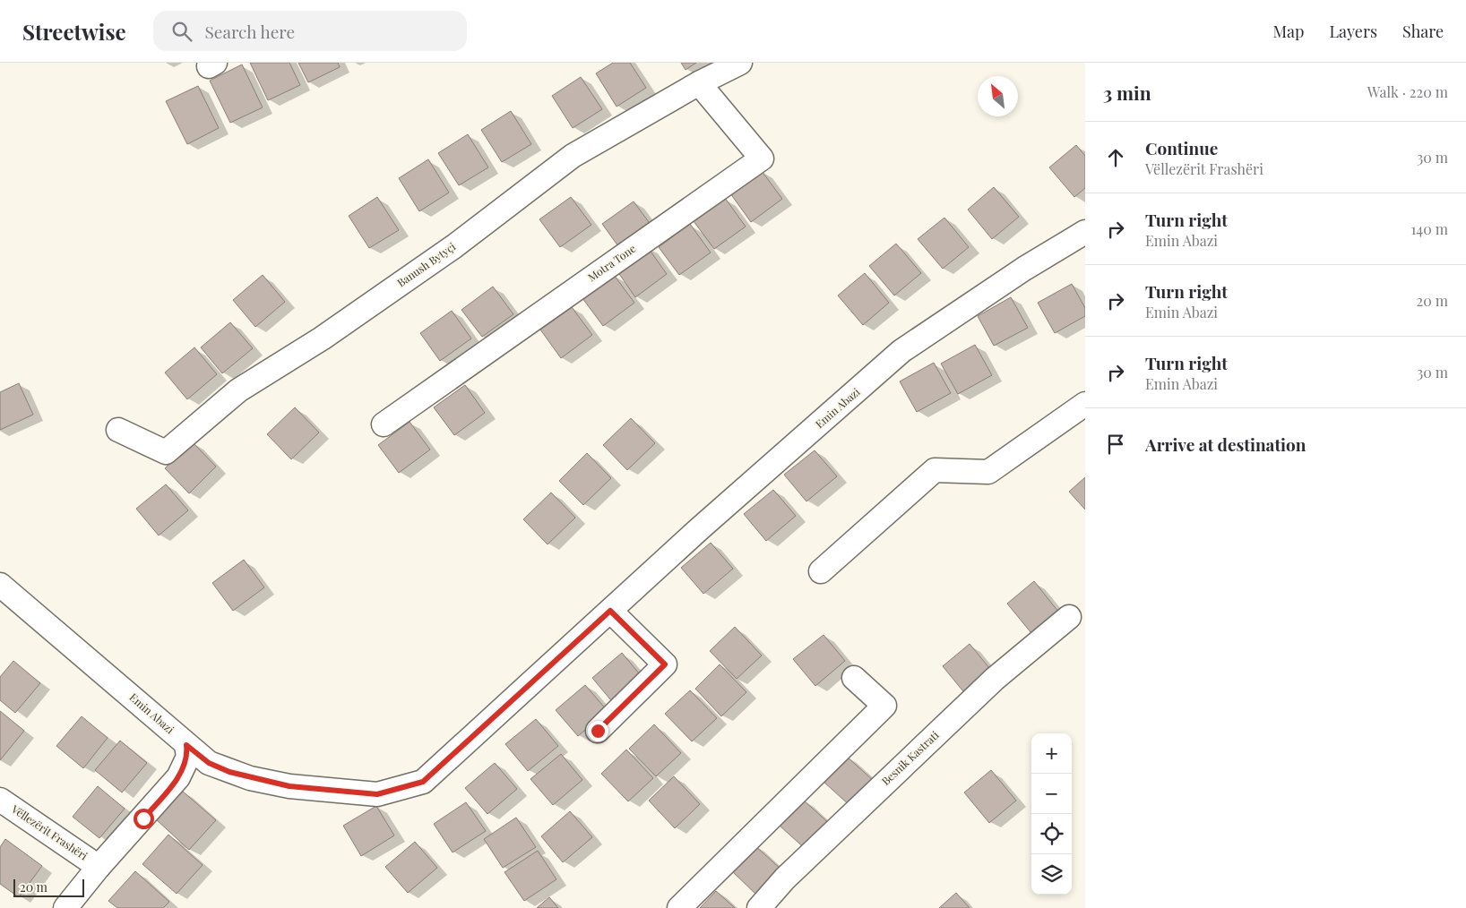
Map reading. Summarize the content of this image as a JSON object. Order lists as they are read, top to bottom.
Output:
{
  "streets": {
    "street": [
      "Motra Tone",
      "Banush Bytyçi",
      "Emin Abazi",
      "Besnik Kastrati",
      "Vëllezërit Frashëri"
    ]
  },
  "crossings": [
    ["Motra Tone", "Banush Bytyçi"],
    ["Emin Abazi", "Vëllezërit Frashëri"]
  ],
  "scale_bar": "20 m",
  "north": "top left",
  "page": {
    "header": "Streetwise",
    "search": "Search here",
    "nav": ["Map", "Layers", "Share"],
    "heading": ["3 min", "Walk · 220 m"],
    "list": [
      ["Continue", "Vëllezërit Frashëri", "30 m"],
      ["Turn right", "Emin Abazi", "140 m"],
      ["Turn right", "Emin Abazi", "20 m"],
      ["Turn right", "Emin Abazi", "30 m"],
      "Arrive at destination"
    ],
    "map_buttons": ["+", "−"],
    "scale": "20 m"
  }
}
